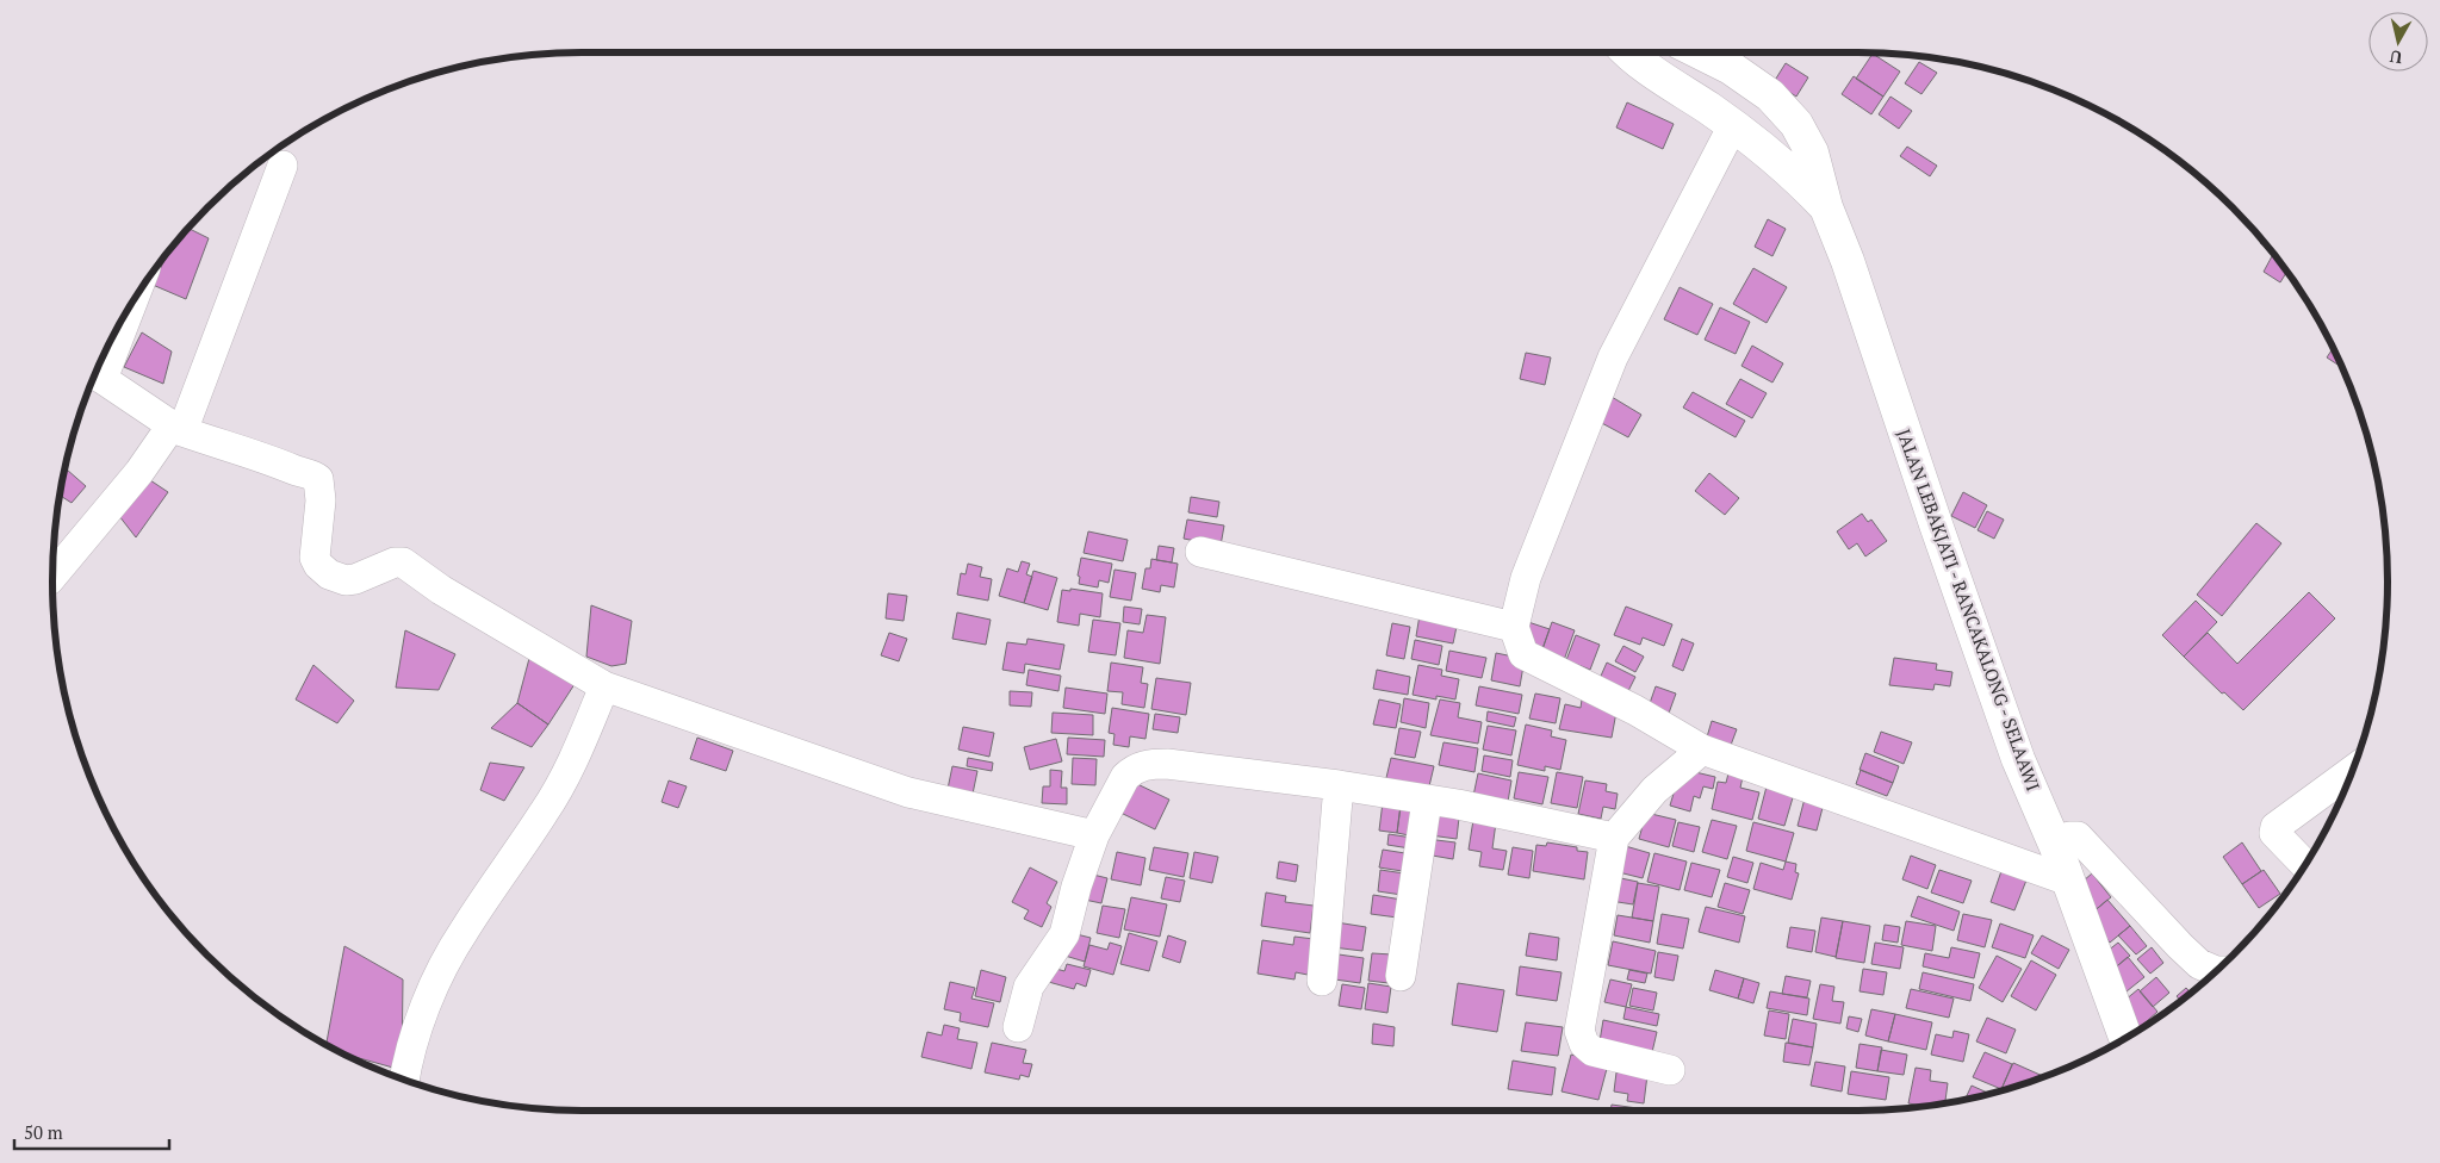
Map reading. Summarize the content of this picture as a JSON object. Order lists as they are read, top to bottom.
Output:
{
  "streets": {
    "main road": ["JALAN LEBAKJATI - RANCAKALONG - SELAAWI"]
  },
  "scale_bar": "50 m",
  "north": "bottom"
}
